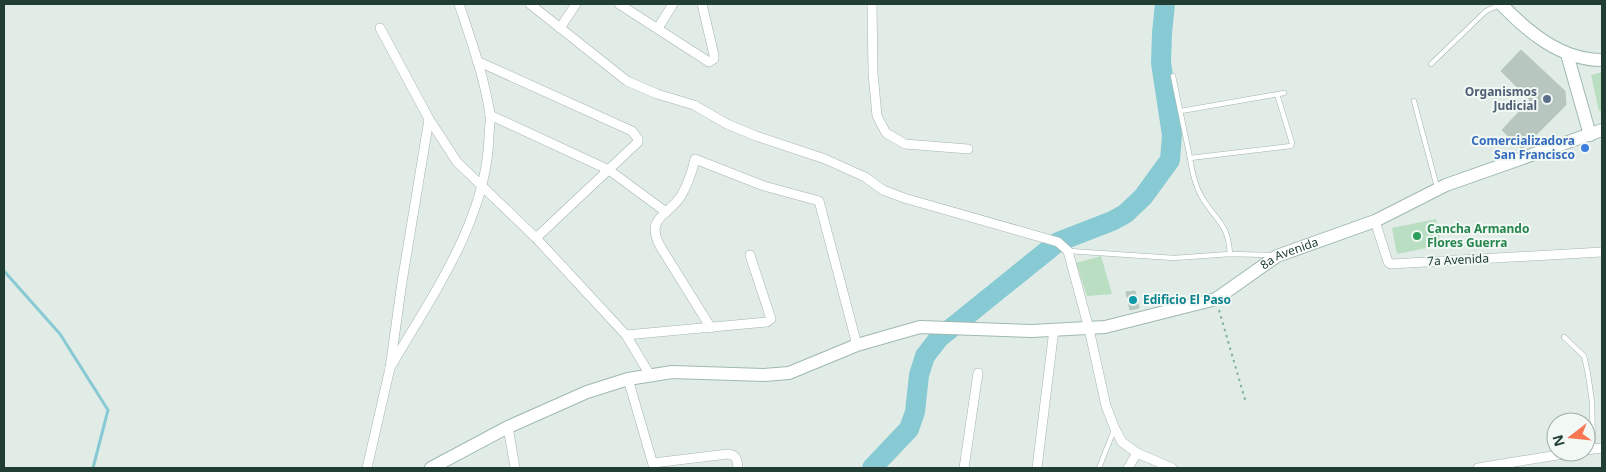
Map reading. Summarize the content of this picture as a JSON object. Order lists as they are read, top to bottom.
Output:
{
  "streets": {
    "street": ["8a Avenida", "7a Avenida"]
  },
  "crossings": [
    ["8a Avenida", "7a Avenida"]
  ],
  "places": [
    "Organismos Judicial",
    "Comercializadora San Francisco",
    "Cancha Armando Flores Guerra",
    "Edificio El Paso"
  ],
  "north": "left"
}
